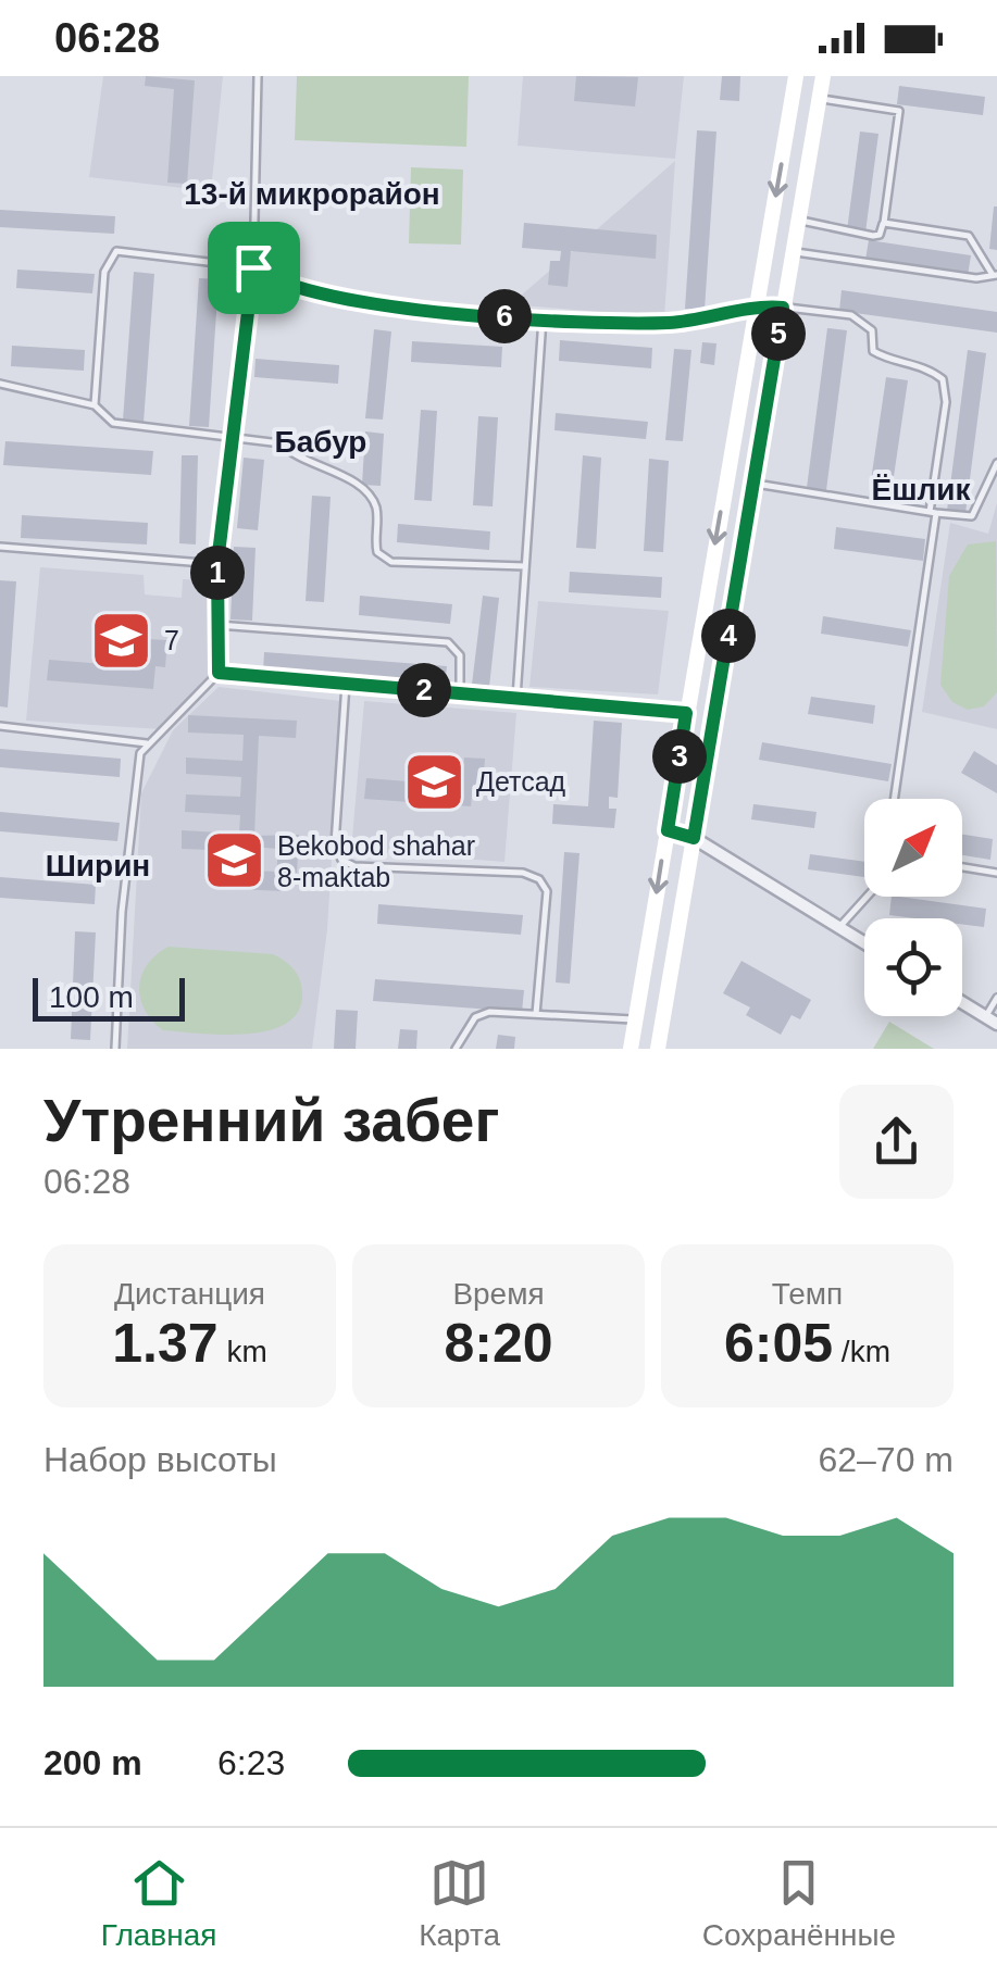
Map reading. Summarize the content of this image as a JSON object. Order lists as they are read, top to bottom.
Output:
{
  "districts": [
    "13-й микрорайон",
    "Бабур",
    "Ёшлик",
    "Ширин"
  ],
  "places": {
    "school or university": ["7", "Детсад", "Bekobod shahar 8-maktab"]
  },
  "scale_bar": "100 m",
  "north": "top right",
  "page": {
    "status": "06:28",
    "pins": [
      "6",
      "5",
      "1",
      "4",
      "2",
      "3"
    ],
    "scale": "100 m",
    "heading": ["Утренний забег", "06:28"],
    "stats": [
      ["Дистанция", "1.37 km"],
      ["Время", "8:20"],
      ["Темп", "6:05 /km"]
    ],
    "chart": ["Набор высоты", "62–70 m"],
    "list": [
      {
        "name": "200 m",
        "note": "6:23"
      }
    ],
    "tabs": ["Главная", "Карта", "Сохранённые"]
  }
}
